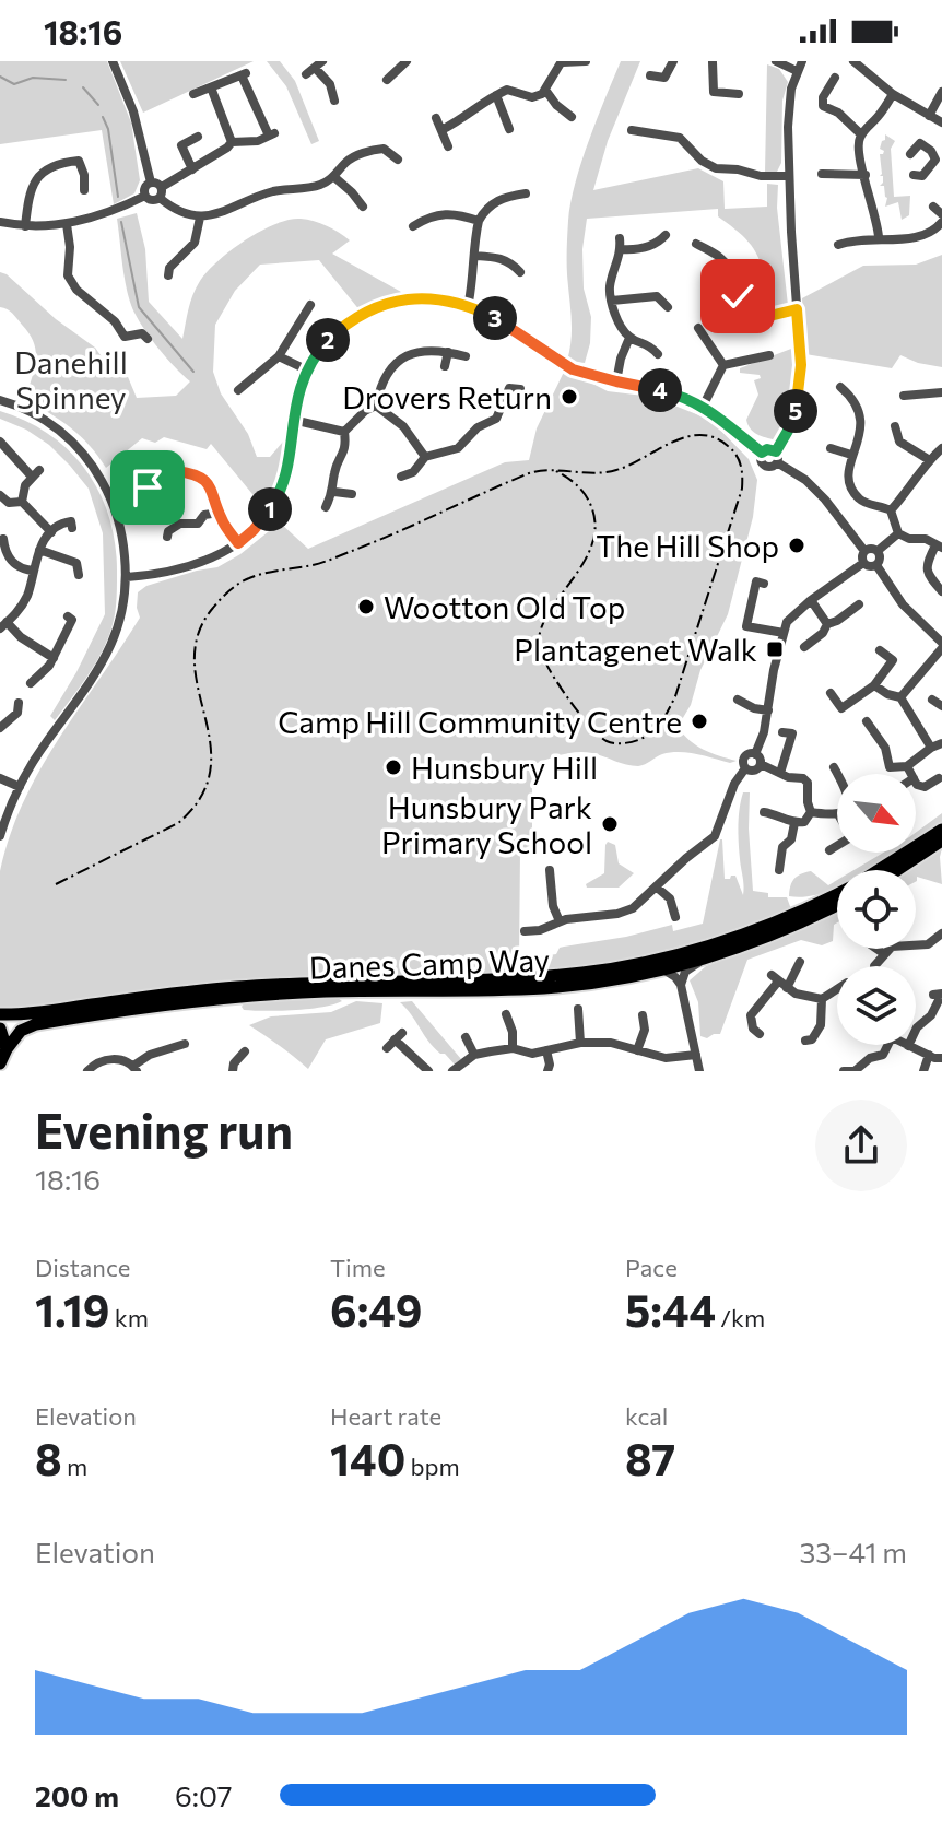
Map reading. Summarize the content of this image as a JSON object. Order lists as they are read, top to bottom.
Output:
{
  "streets": {
    "highway": ["Danes Camp Way"]
  },
  "parks": ["Danehill Spinney"],
  "places": {
    "other": [
      "Drovers Return",
      "The Hill Shop",
      "Wootton Old Top",
      "Camp Hill Community Centre",
      "Hunsbury Hill",
      "Hunsbury Park Primary School"
    ],
    "transit": ["Plantagenet Walk"]
  },
  "north": "bottom right",
  "page": {
    "status": "18:16",
    "pins": [
      "3",
      "2",
      "4",
      "5",
      "1"
    ],
    "heading": ["Evening run", "18:16"],
    "stats": [
      ["Distance", "1.19 km"],
      ["Time", "6:49"],
      ["Pace", "5:44 /km"],
      ["Elevation", "8 m"],
      ["Heart rate", "140 bpm"],
      ["kcal", "87"]
    ],
    "chart": ["Elevation", "33–41 m"],
    "list": [
      {
        "name": "200 m",
        "note": "6:07"
      }
    ]
  }
}
